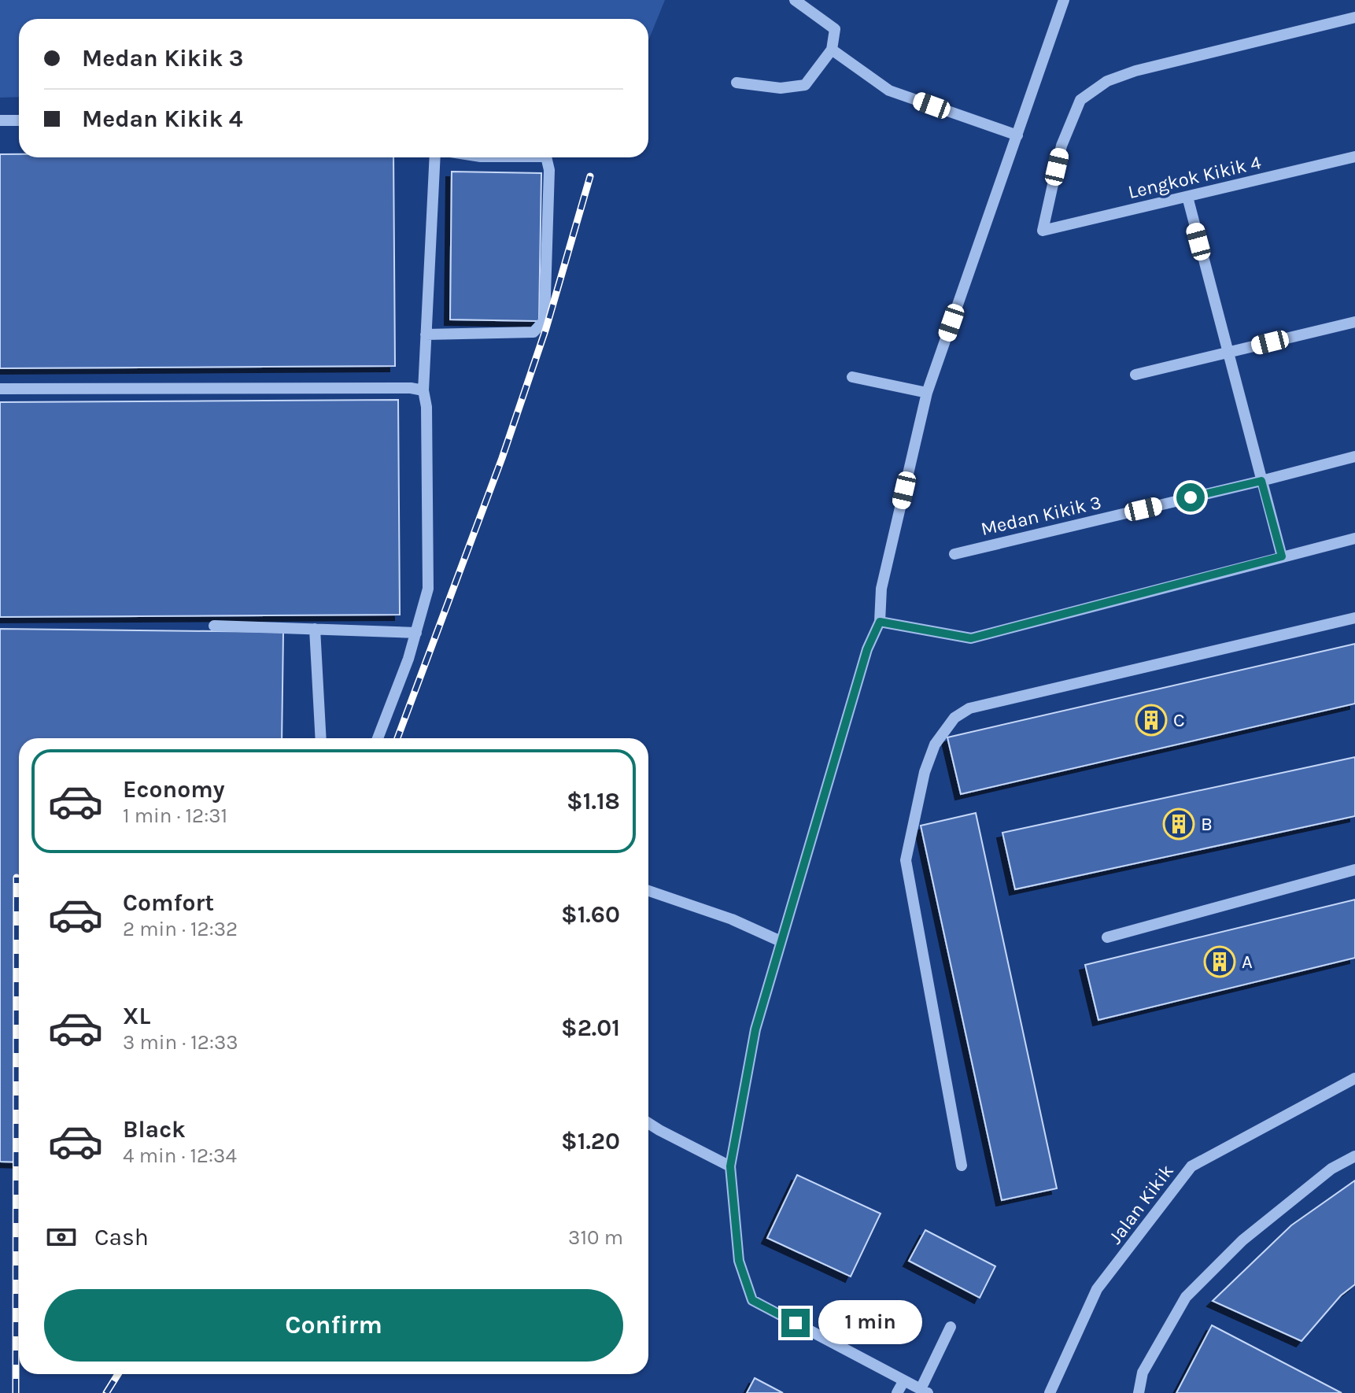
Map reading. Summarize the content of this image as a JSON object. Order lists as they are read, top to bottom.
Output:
{
  "streets": {
    "street": ["Lengkok Kikik 4", "Medan Kikik 3", "Jalan Kikik"]
  },
  "places": {
    "building": ["C", "B", "A"]
  },
  "page": {
    "banner": ["Medan Kikik 3", "Medan Kikik 4"],
    "list": [
      {
        "name": "Economy",
        "note": "1 min · 12:31",
        "value": "$1.18"
      },
      {
        "name": "Comfort",
        "note": "2 min · 12:32",
        "value": "$1.60"
      },
      {
        "name": "XL",
        "note": "3 min · 12:33",
        "value": "$2.01"
      },
      {
        "name": "Black",
        "note": "4 min · 12:34",
        "value": "$1.20"
      }
    ],
    "pay": ["Cash", "310 m"],
    "buttons": "Confirm",
    "bubble": "1 min"
  }
}
